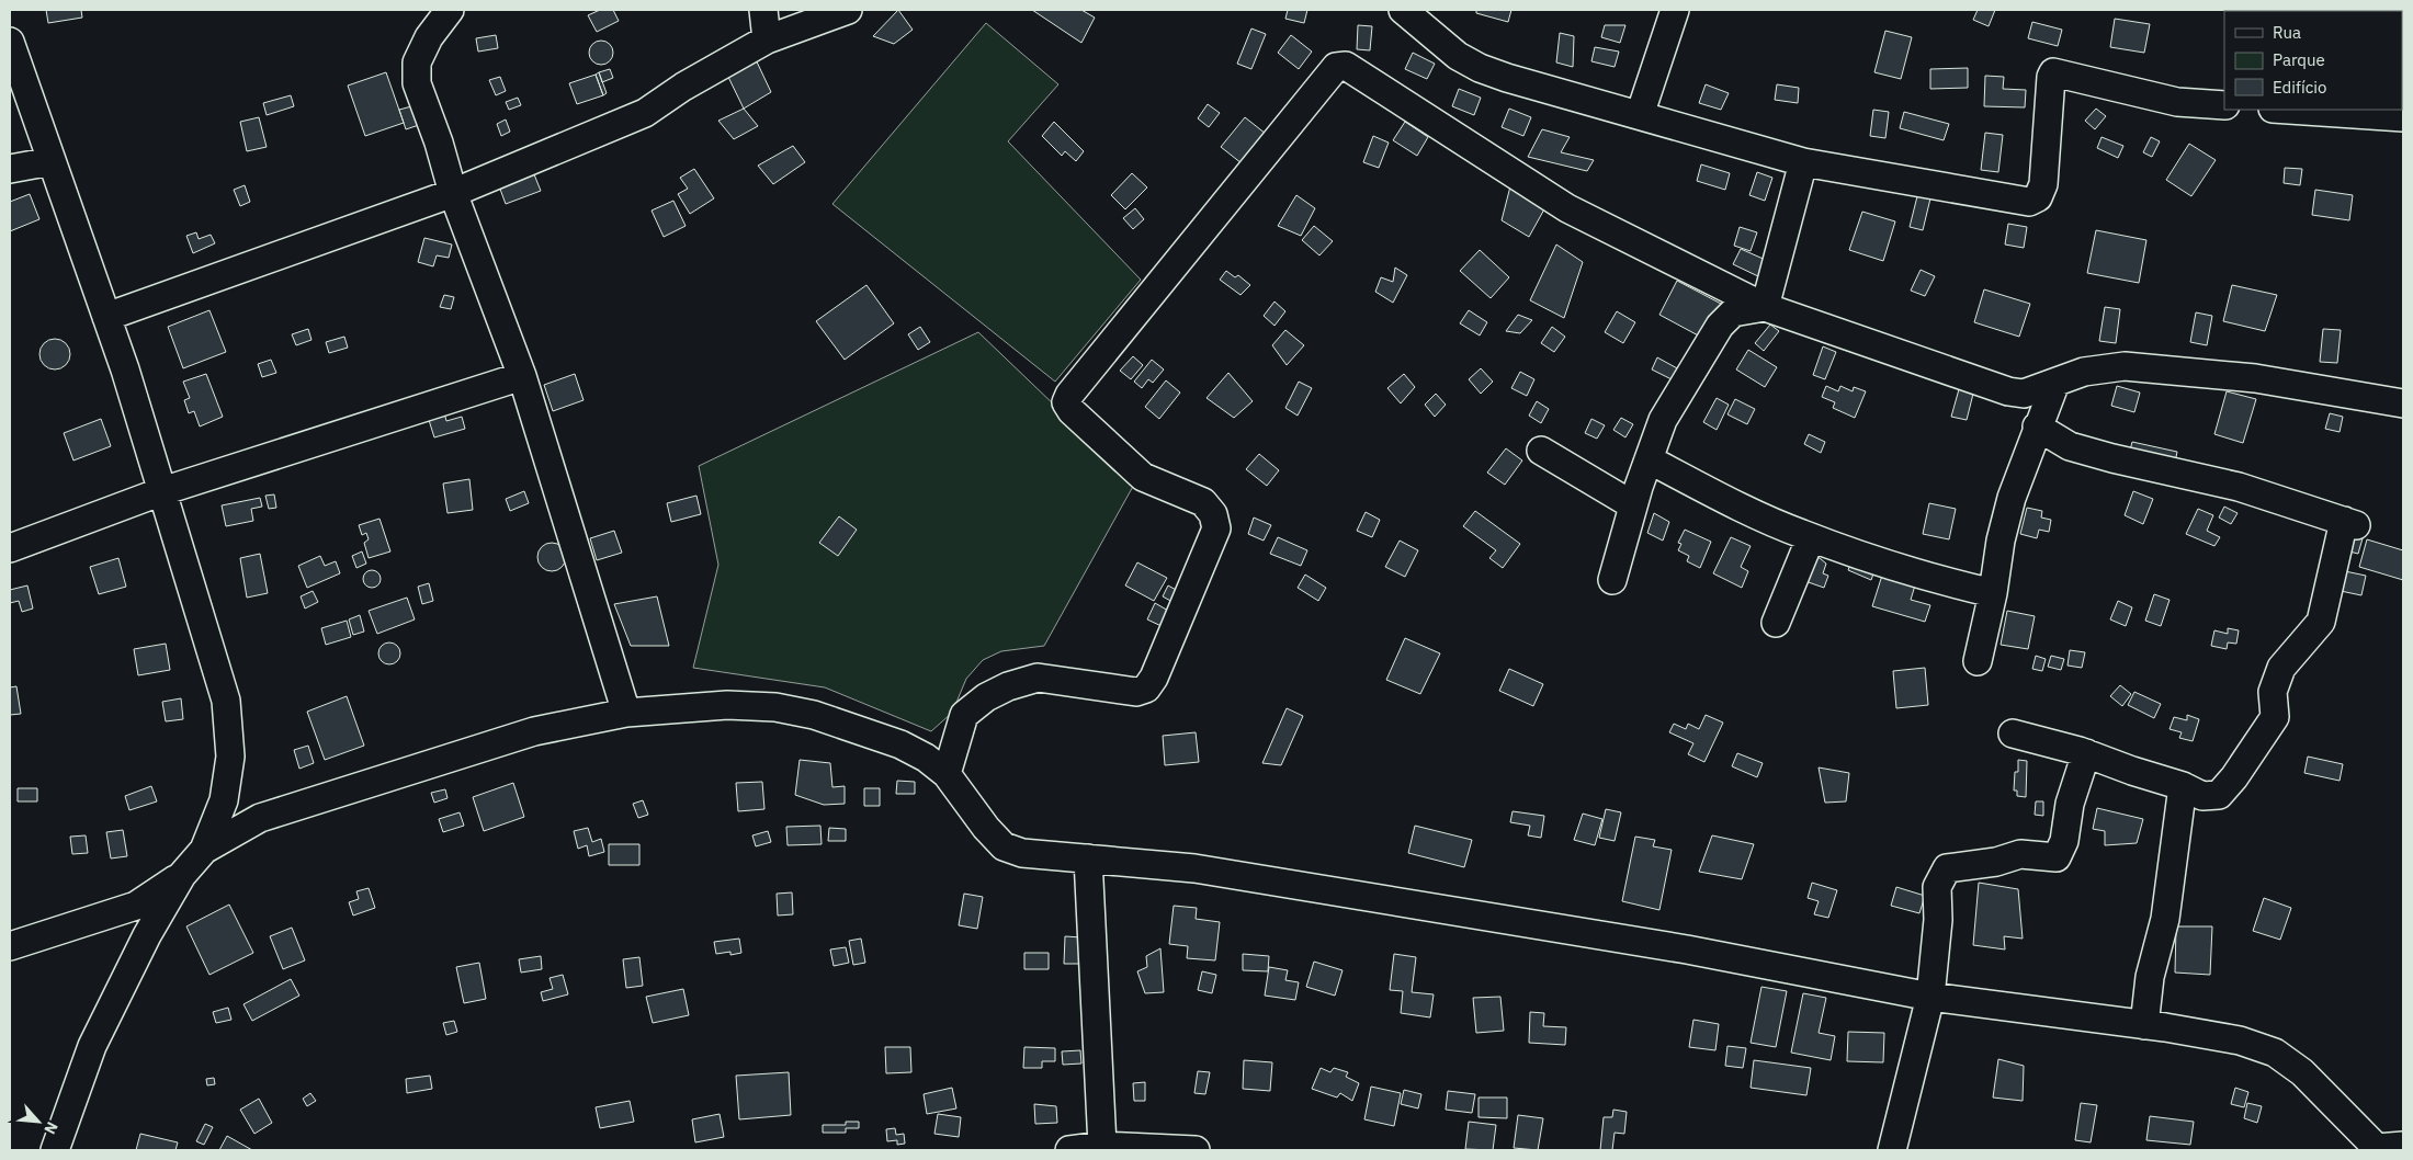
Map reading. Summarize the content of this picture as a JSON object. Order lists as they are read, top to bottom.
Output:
{
  "legend": ["Rua", "Parque", "Edifício"],
  "north": "bottom right"
}
